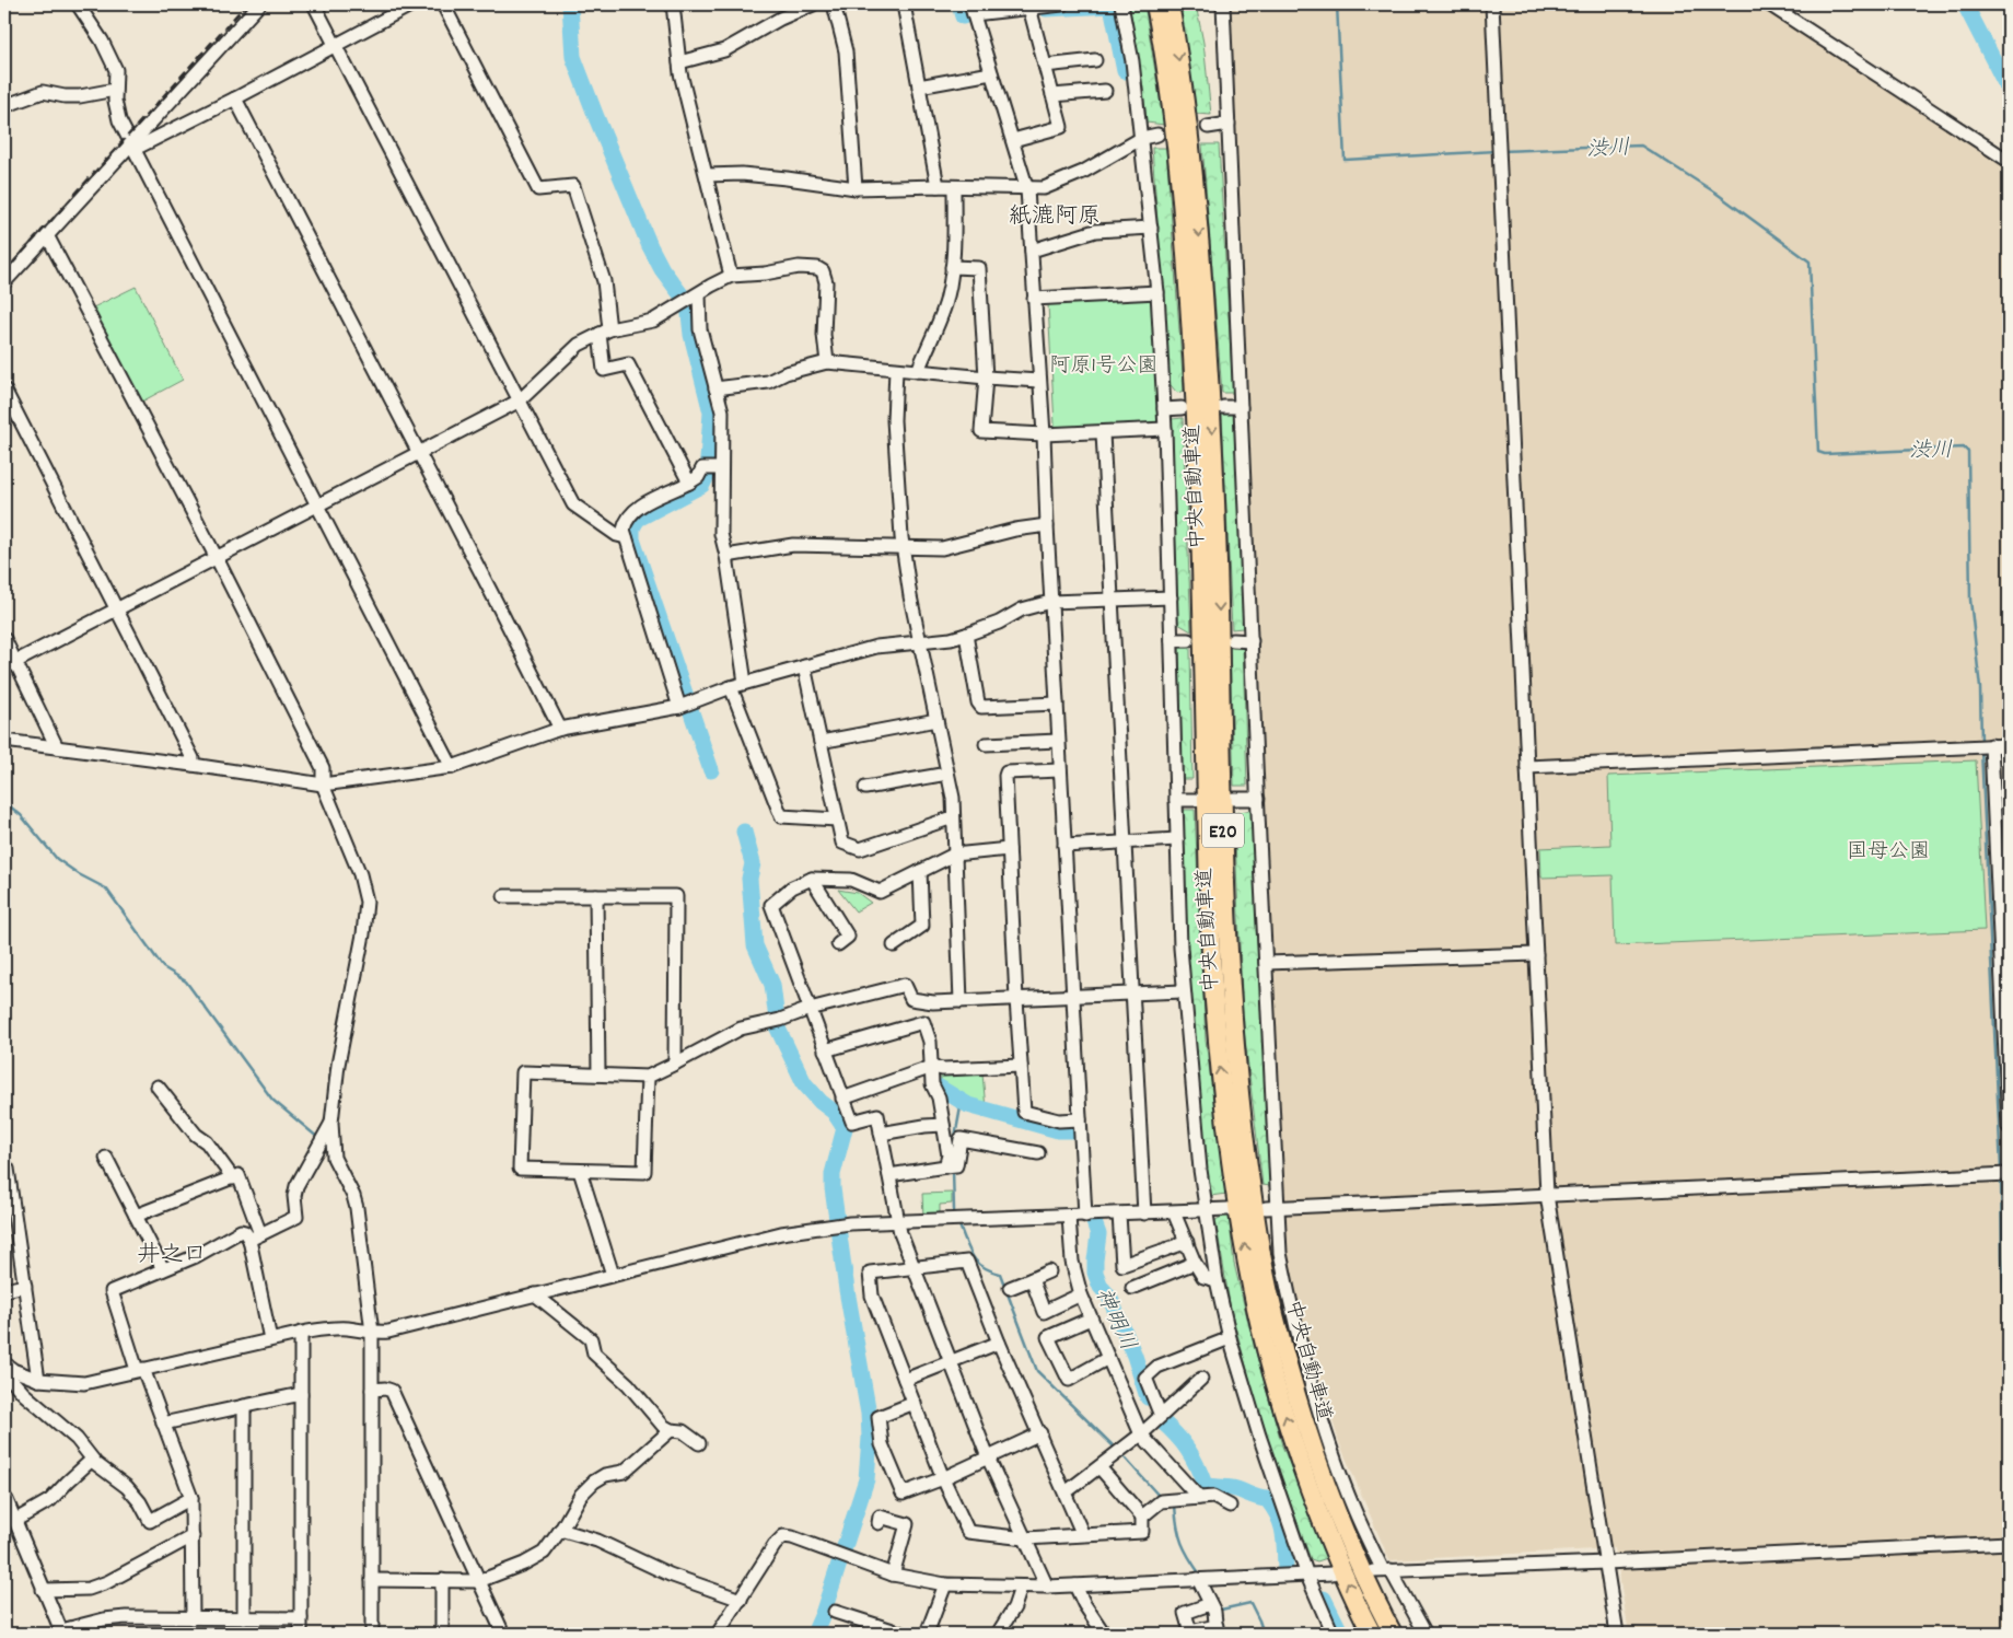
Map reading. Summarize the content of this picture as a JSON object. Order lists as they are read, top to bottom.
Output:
{
  "streets": {
    "highway": ["中央自動車道", "E20"]
  },
  "districts": ["紙漉阿原", "井之口"],
  "water": ["渋川", "神明川"],
  "parks": ["阿原1号公園", "国母公園"]
}
